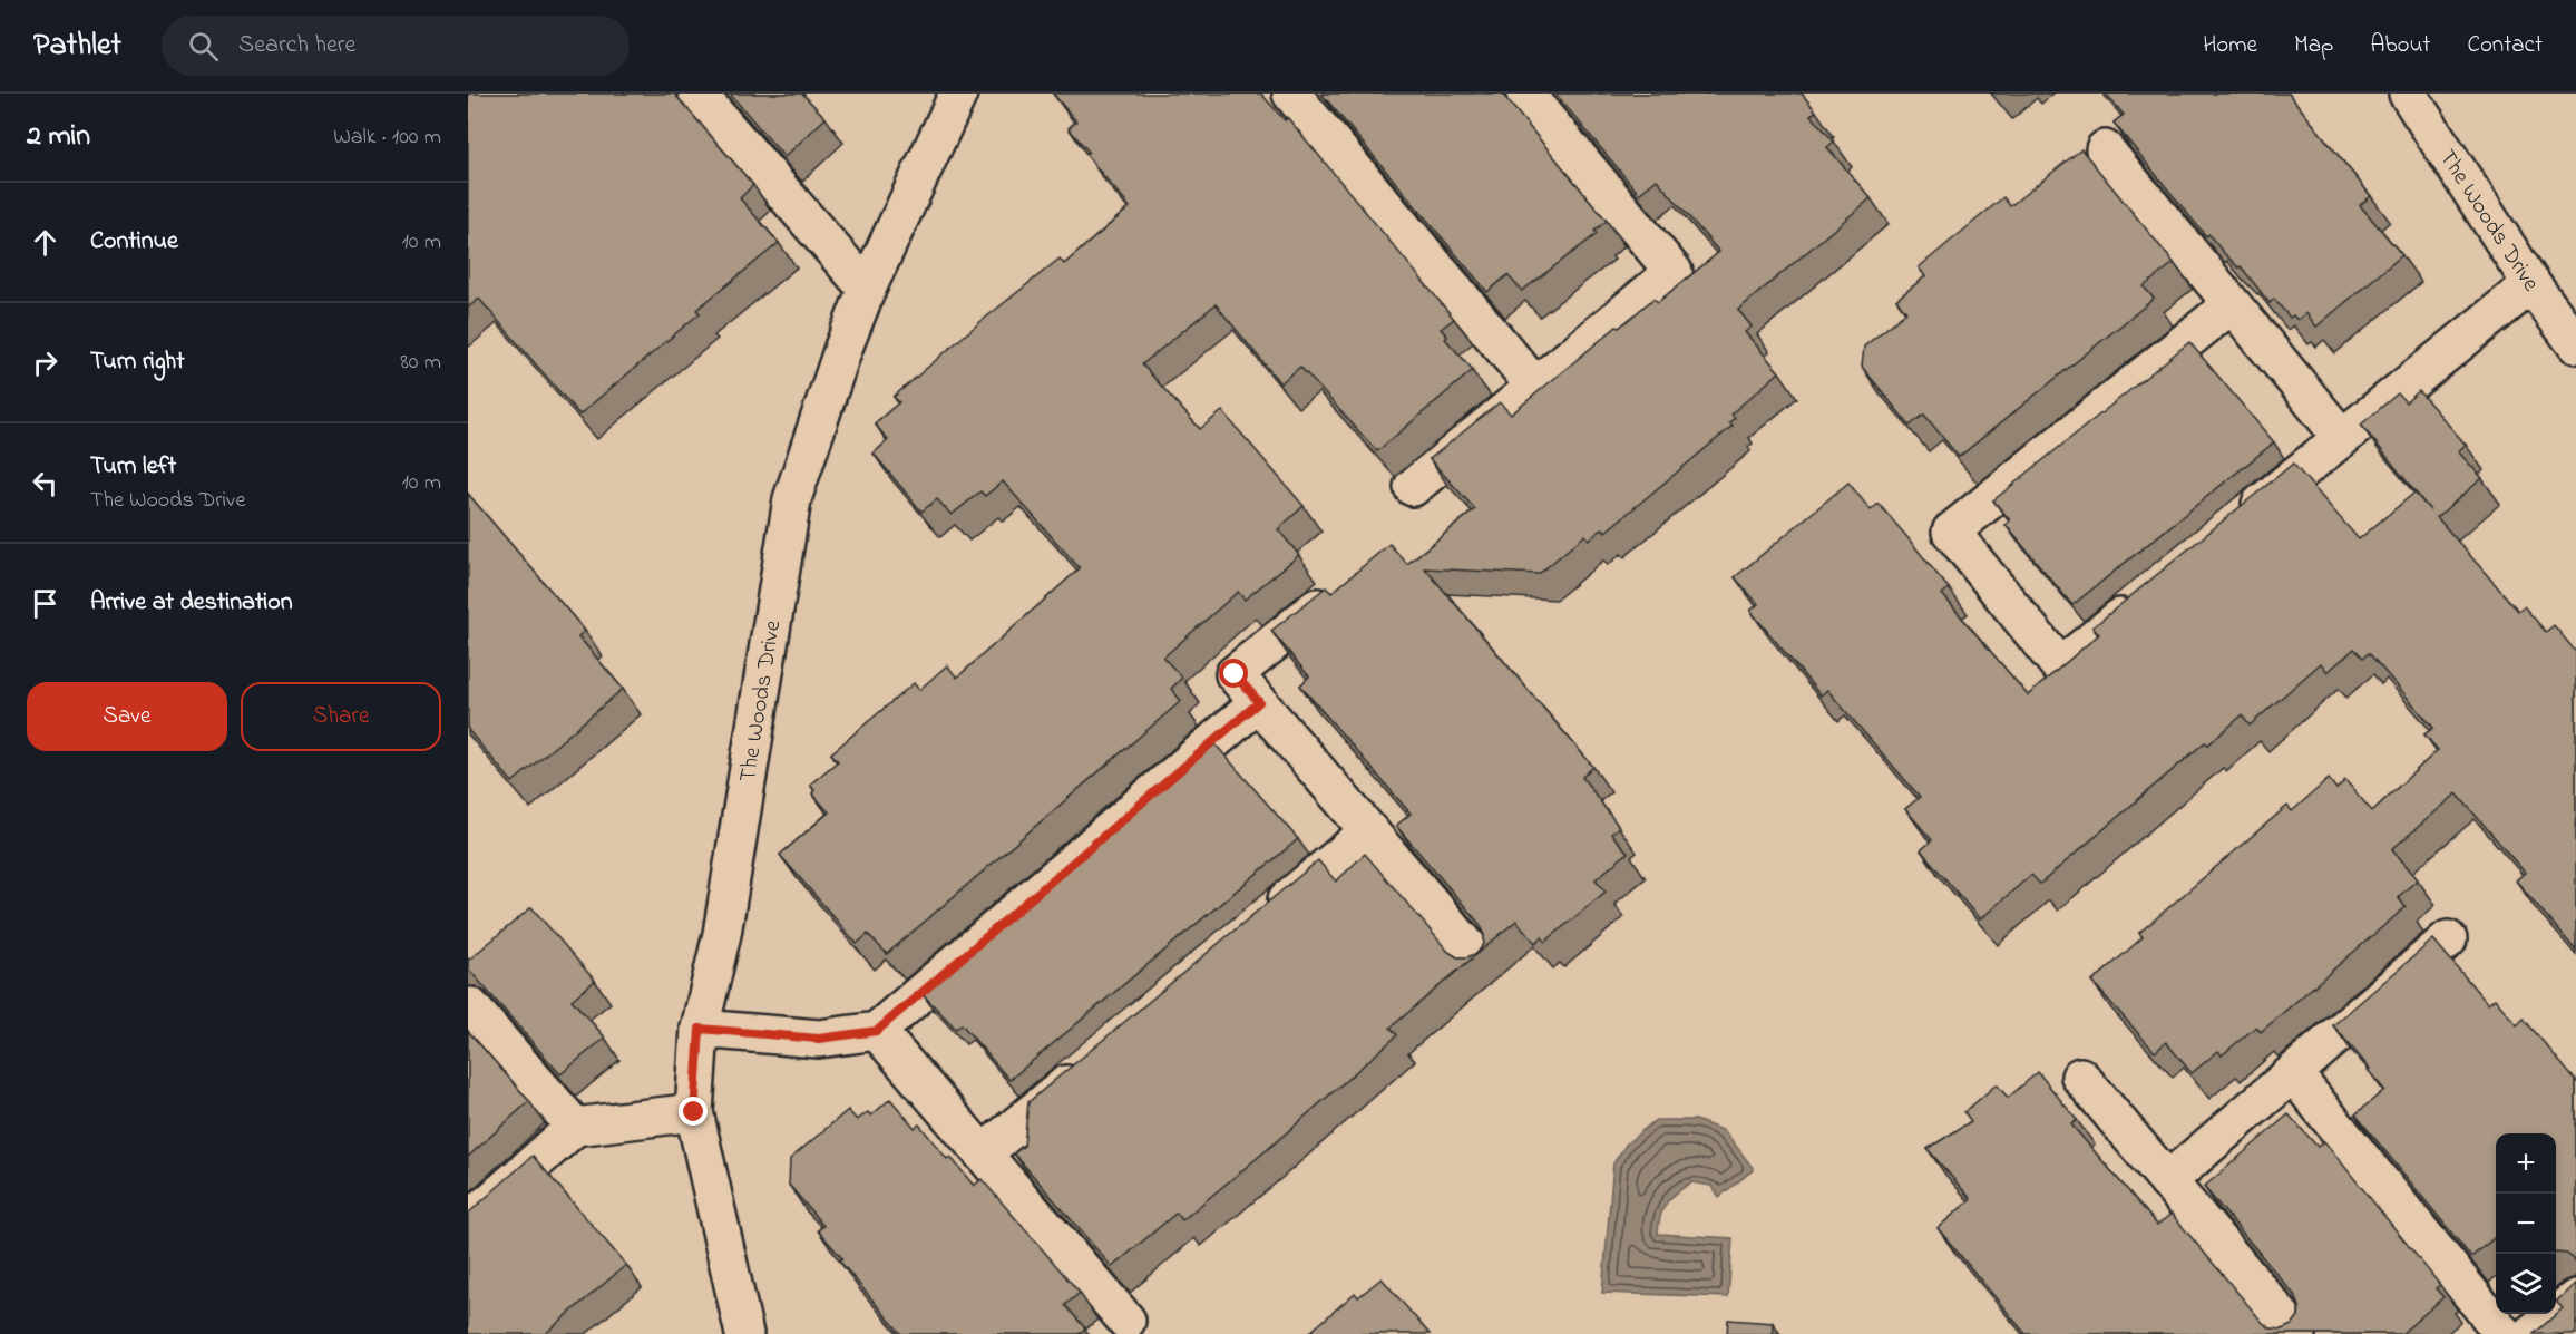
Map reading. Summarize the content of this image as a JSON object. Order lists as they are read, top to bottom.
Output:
{
  "streets": {
    "lane": ["The Woods Drive"]
  },
  "page": {
    "header": "Pathlet",
    "search": "Search here",
    "nav": [
      "Home",
      "Map",
      "About",
      "Contact"
    ],
    "heading": ["2 min", "Walk · 100 m"],
    "list": [
      ["Continue", "10 m"],
      ["Turn right", "80 m"],
      ["Turn left", "The Woods Drive", "10 m"],
      "Arrive at destination"
    ],
    "buttons": ["Save", "Share"],
    "map_buttons": ["+", "−"]
  }
}
